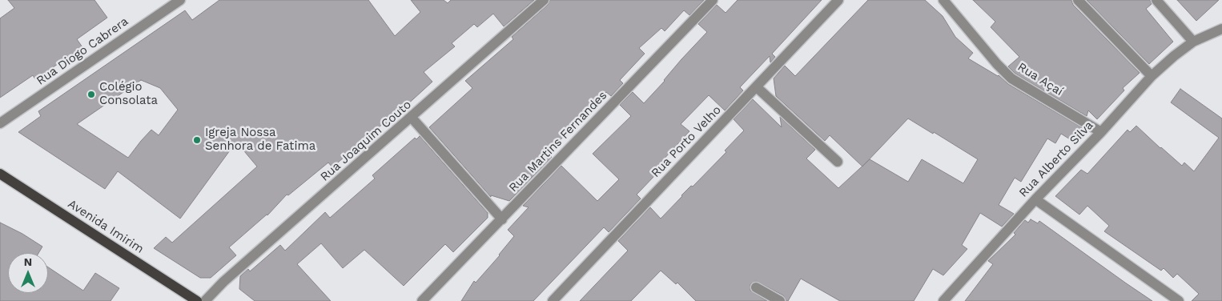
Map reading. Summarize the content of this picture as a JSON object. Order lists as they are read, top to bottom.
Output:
{
  "streets": {
    "main road": ["Avenida Imirim"],
    "street": [
      "Rua Diogo Cabrera",
      "Rua Açaí",
      "Rua Joaquim Couto",
      "Rua Martins Fernandes",
      "Rua Porto Velho",
      "Rua Alberto Silva"
    ]
  },
  "crossings": [
    ["Rua Açaí", "Rua Alberto Silva"]
  ],
  "places": ["Colégio Consolata", "Igreja Nossa Senhora de Fatima"],
  "north": "top"
}
